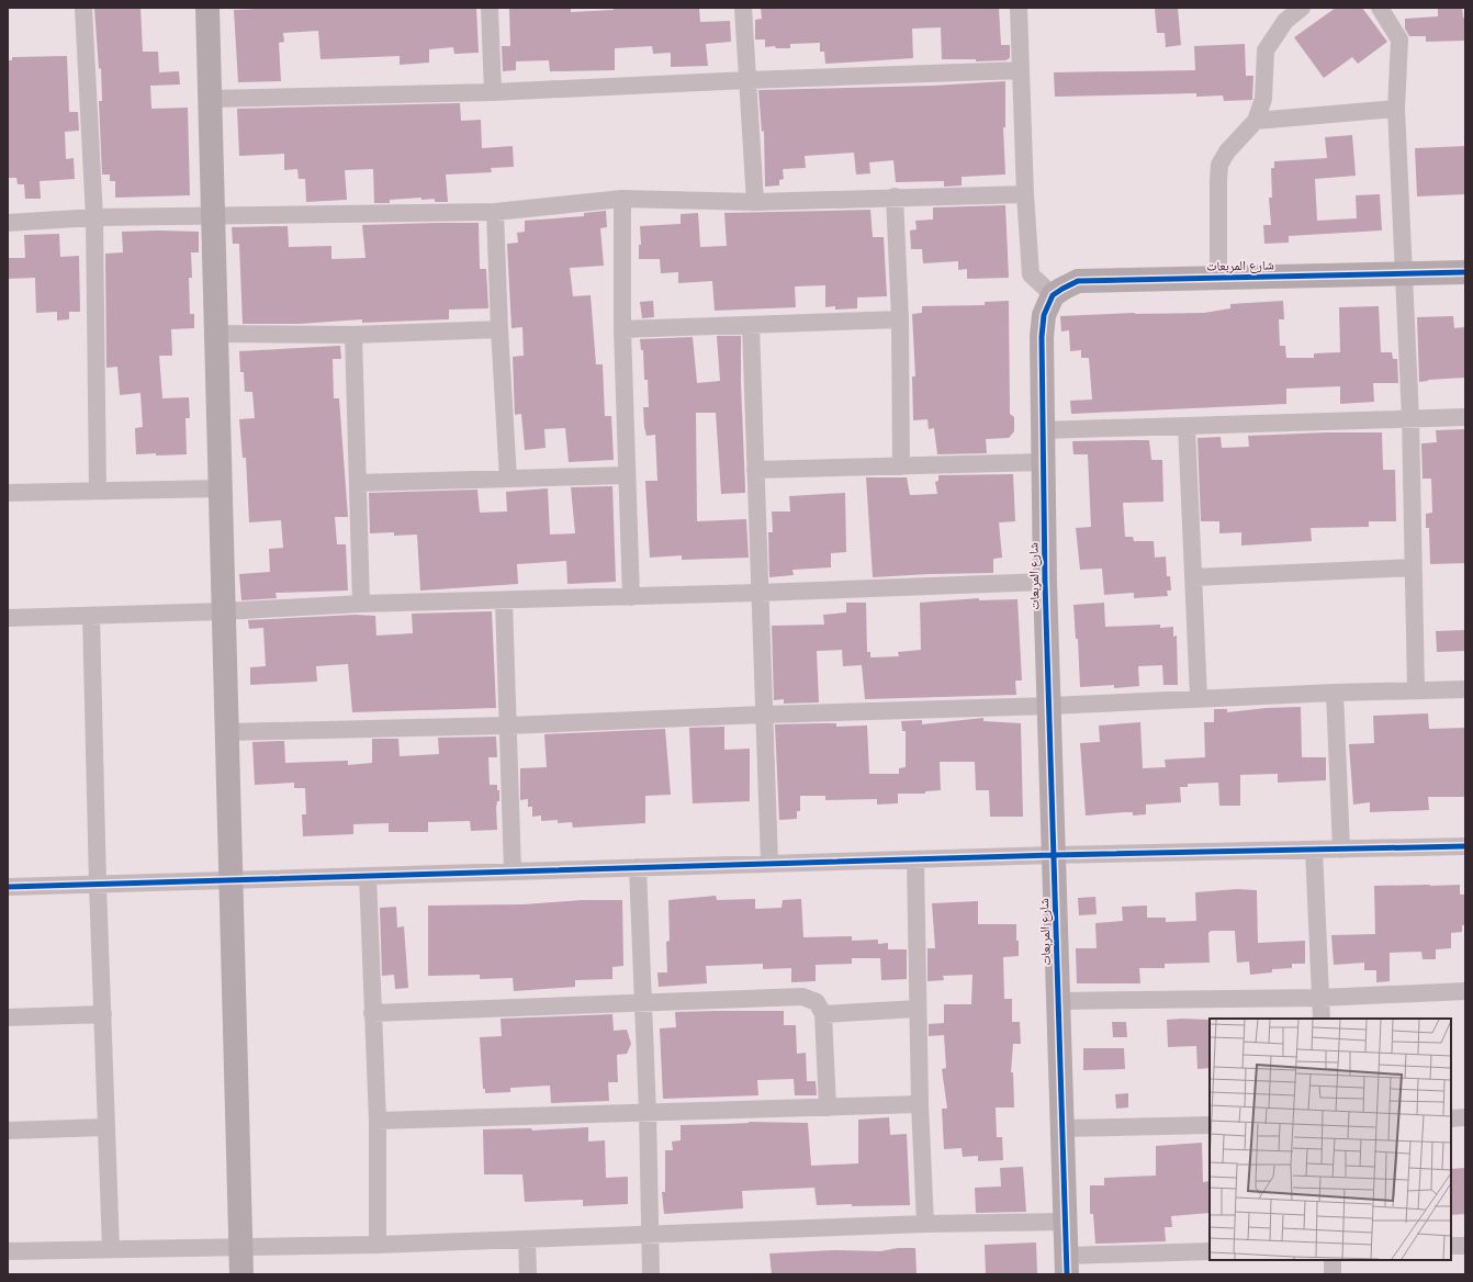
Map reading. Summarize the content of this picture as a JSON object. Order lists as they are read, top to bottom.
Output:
{
  "streets": {
    "street": ["شارع المربعات"]
  }
}
